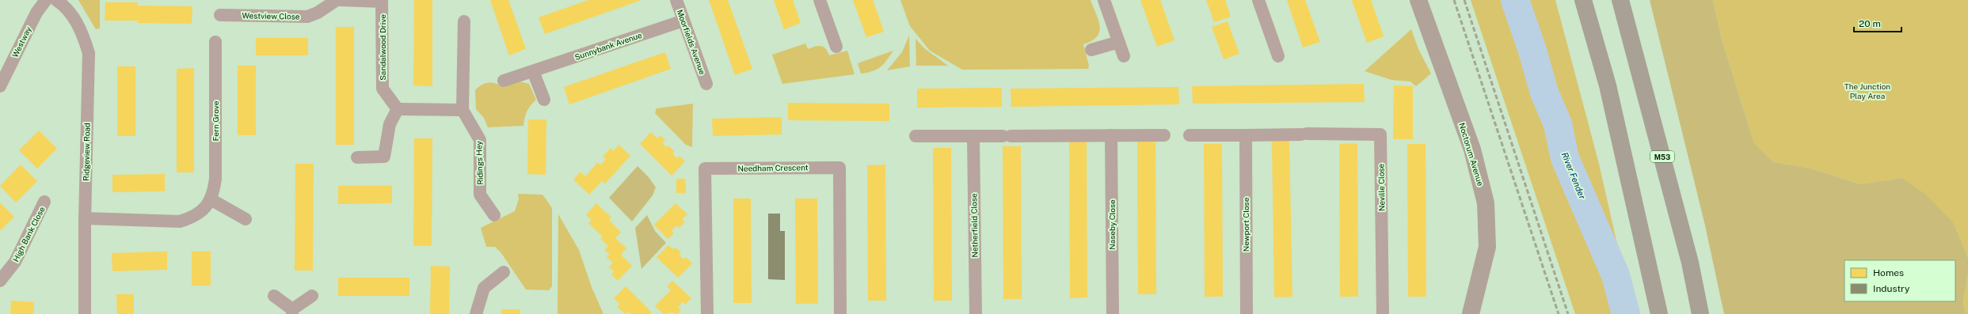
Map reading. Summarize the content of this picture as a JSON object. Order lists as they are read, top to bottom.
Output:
{
  "streets": {
    "highway": ["M53"],
    "street": [
      "Westview Close",
      "Westway",
      "Moorfields Avenue",
      "Sunnybank Avenue",
      "Sandalwood Drive",
      "Fern Grove",
      "Ridgeview Road",
      "Noctorum Avenue",
      "Ridings Hey",
      "Needham Crescent",
      "Neville Close",
      "Naseby Close",
      "Newport Close",
      "Netherfield Close",
      "High Bank Close"
    ]
  },
  "crossings": [
    ["Moorfields Avenue", "Sunnybank Avenue"],
    ["Fern Grove", "Ridgeview Road"],
    ["Neville Close", "Newport Close"]
  ],
  "water": ["River Fender"],
  "parks": ["The Junction Play Area"],
  "legend": ["Homes", "Industry"],
  "scale_bar": "20 m"
}
